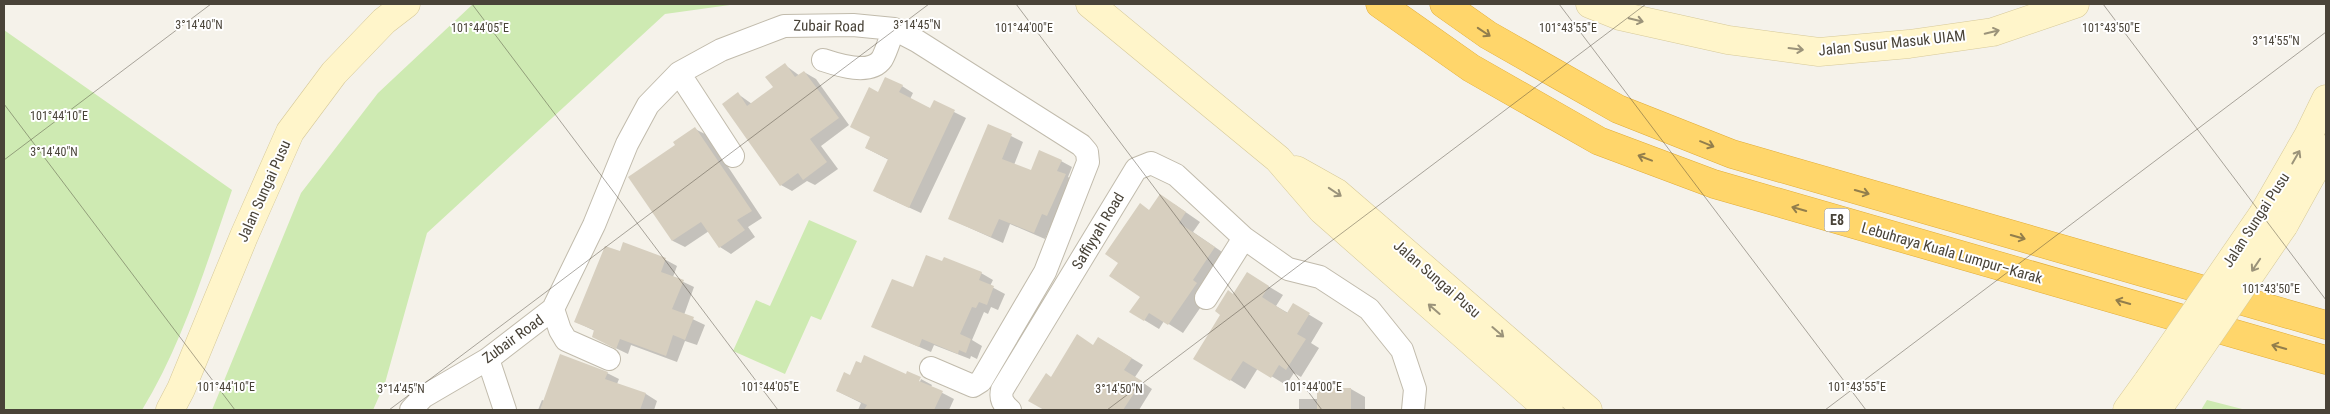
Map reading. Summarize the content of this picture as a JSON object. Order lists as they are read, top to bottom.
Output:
{
  "streets": {
    "highway": ["E8", "Lebuhraya Kuala Lumpur–Karak"],
    "main road": ["Jalan Susur Masuk UIAM", "Jalan Sungai Pusu"],
    "street": ["Zubair Road", "Saffiyyah Road"]
  },
  "one_way": ["Jalan Susur Masuk UIAM"],
  "coordinates": [
    "3°14'40\"N",
    "3°14'45\"N",
    "101°44'00\"E",
    "101°44'05\"E",
    "101°43'55\"E",
    "101°43'50\"E",
    "3°14'55\"N",
    "101°44'10\"E",
    "3°14'50\"N"
  ]
}
